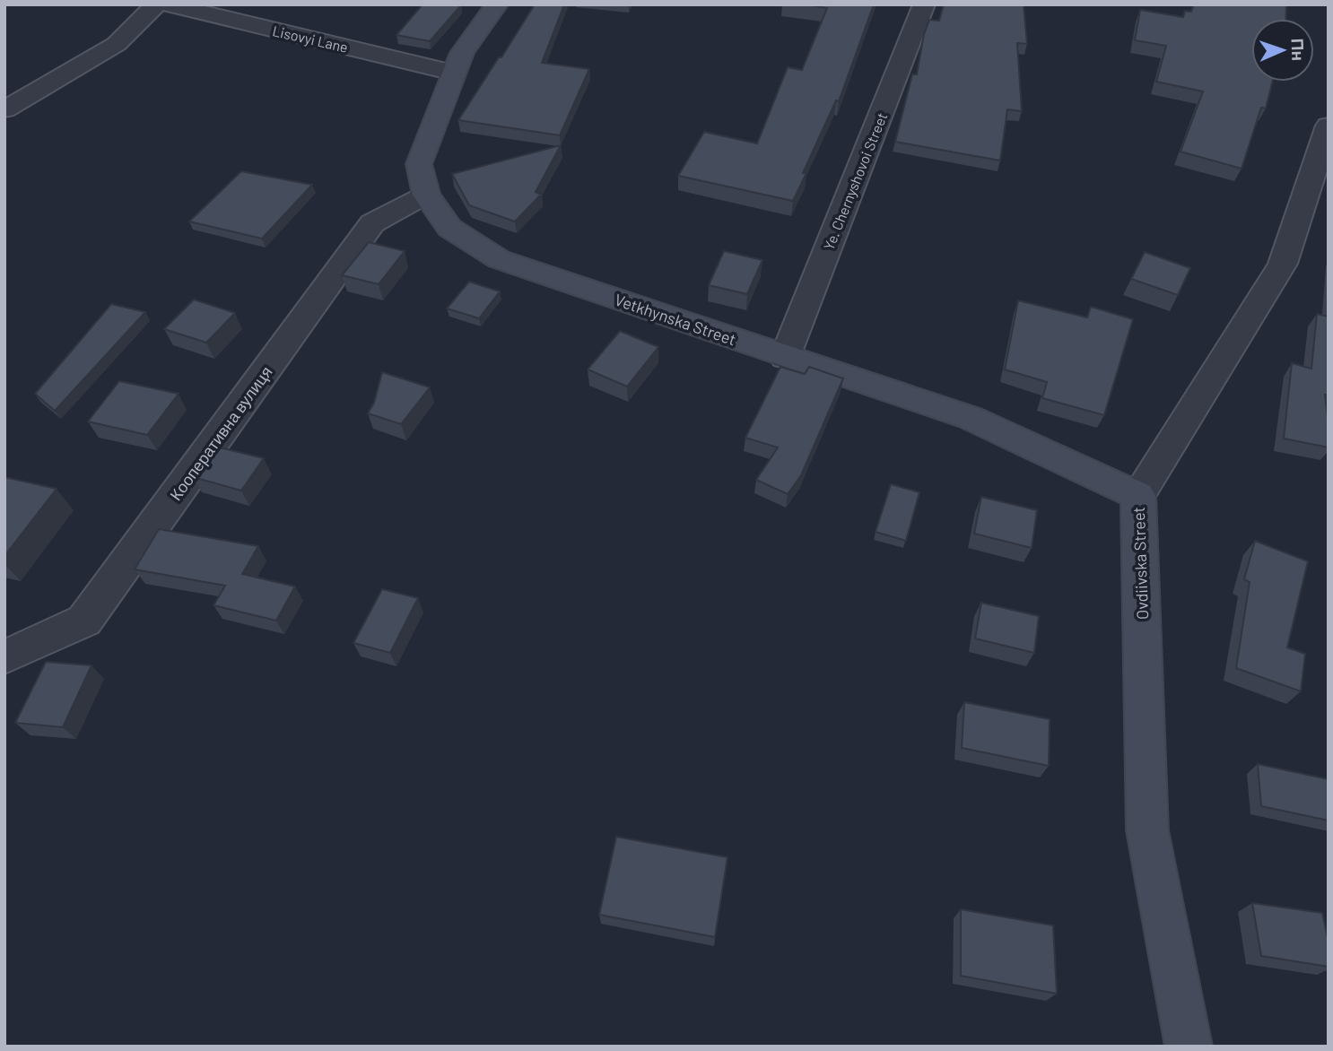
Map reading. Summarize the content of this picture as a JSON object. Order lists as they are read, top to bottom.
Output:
{
  "streets": {
    "main road": ["Vetkhynska Street", "Ovdiivska Street"],
    "street": ["Lisovyi Lane", "Ye. Chernyshovoi Street", "Кооперативна вулиця"]
  },
  "crossings": [
    ["Lisovyi Lane", "Vetkhynska Street"],
    ["Ye. Chernyshovoi Street", "Vetkhynska Street"],
    ["Vetkhynska Street", "Кооперативна вулиця"],
    ["Vetkhynska Street", "Ovdiivska Street"]
  ],
  "north": "right"
}
